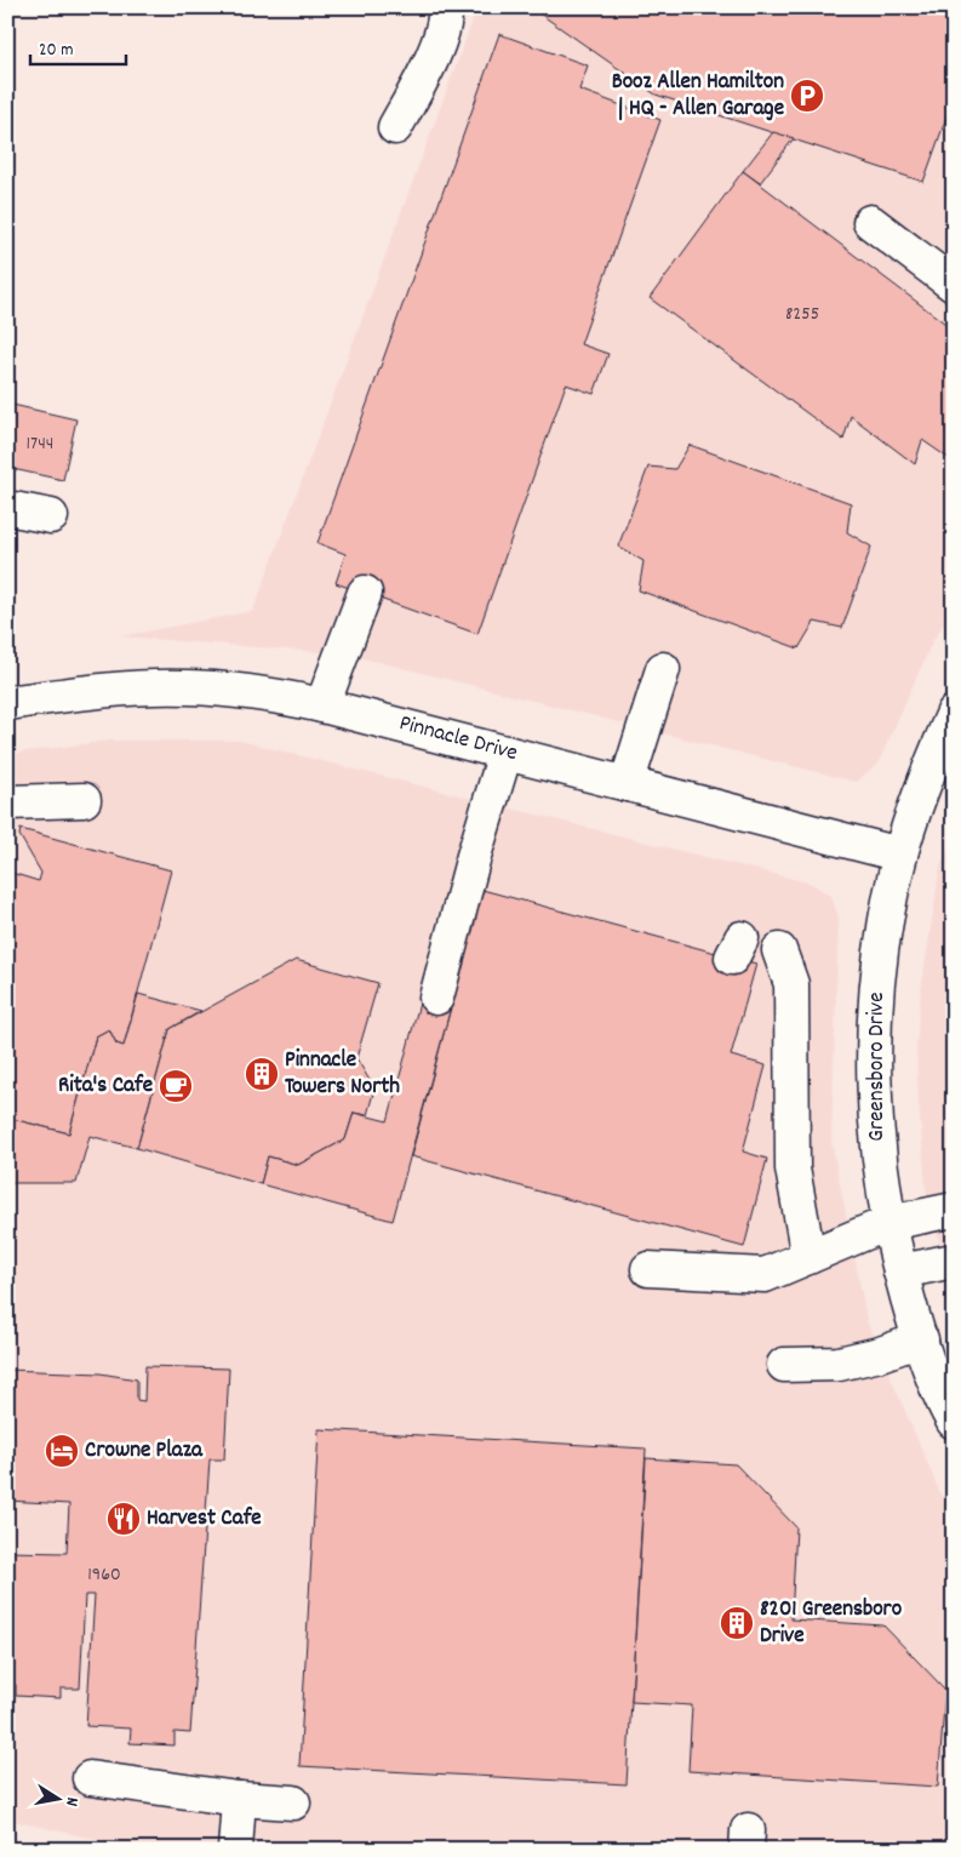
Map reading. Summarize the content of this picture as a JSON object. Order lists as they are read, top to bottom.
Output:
{
  "streets": {
    "street": ["Pinnacle Drive", "Greensboro Drive"]
  },
  "crossings": [
    ["Pinnacle Drive", "Greensboro Drive"]
  ],
  "places": {
    "parking": ["Booz Allen Hamilton | HQ - Allen Garage"],
    "building": ["Pinnacle Towers North", "8201 Greensboro Drive"],
    "cafe": ["Rita's Cafe"],
    "hotel": ["Crowne Plaza"],
    "restaurant": ["Harvest Cafe"]
  },
  "house_numbers": ["8255", "1744", "1960"],
  "scale_bar": "20 m",
  "north": "right"
}
